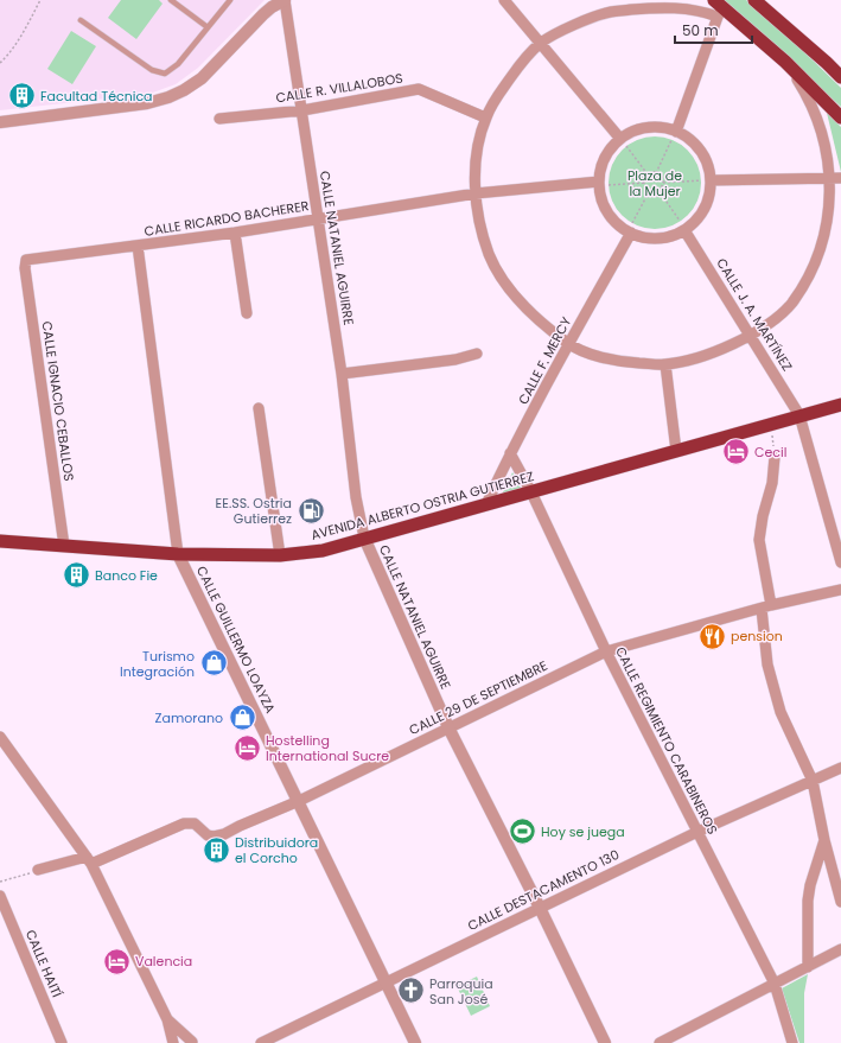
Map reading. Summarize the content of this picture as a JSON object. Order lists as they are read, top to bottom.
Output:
{
  "streets": {
    "highway": ["AVENIDA ALBERTO OSTRIA GUTIERREZ"],
    "street": [
      "CALLE R. VILLALOBOS",
      "CALLE RICARDO BACHERER",
      "CALLE NATANIEL AGUIRRE",
      "CALLE J. A. MARTÍNEZ",
      "CALLE F. MERCY",
      "CALLE IGNACIO CEBALLOS",
      "CALLE GUILLERMO LOAYZA",
      "CALLE 29 DE SEPTIEMBRE",
      "CALLE REGIMIENTO CARABINEROS",
      "CALLE DESTACAMENTO 130",
      "CALLE HAITÍ"
    ]
  },
  "crossings": [
    ["CALLE R. VILLALOBOS", "CALLE NATANIEL AGUIRRE"],
    ["CALLE RICARDO BACHERER", "CALLE NATANIEL AGUIRRE"],
    ["CALLE RICARDO BACHERER", "CALLE IGNACIO CEBALLOS"],
    ["CALLE RICARDO BACHERER", "CALLE GUILLERMO LOAYZA"],
    ["CALLE NATANIEL AGUIRRE", "AVENIDA ALBERTO OSTRIA GUTIERREZ"],
    ["CALLE NATANIEL AGUIRRE", "CALLE 29 DE SEPTIEMBRE"],
    ["CALLE NATANIEL AGUIRRE", "CALLE DESTACAMENTO 130"],
    ["CALLE J. A. MARTÍNEZ", "AVENIDA ALBERTO OSTRIA GUTIERREZ"],
    ["CALLE F. MERCY", "AVENIDA ALBERTO OSTRIA GUTIERREZ"],
    ["CALLE F. MERCY", "CALLE REGIMIENTO CARABINEROS"],
    ["CALLE IGNACIO CEBALLOS", "AVENIDA ALBERTO OSTRIA GUTIERREZ"],
    ["AVENIDA ALBERTO OSTRIA GUTIERREZ", "CALLE GUILLERMO LOAYZA"],
    ["AVENIDA ALBERTO OSTRIA GUTIERREZ", "CALLE REGIMIENTO CARABINEROS"],
    ["CALLE GUILLERMO LOAYZA", "CALLE 29 DE SEPTIEMBRE"],
    ["CALLE GUILLERMO LOAYZA", "CALLE DESTACAMENTO 130"],
    ["CALLE 29 DE SEPTIEMBRE", "CALLE REGIMIENTO CARABINEROS"],
    ["CALLE REGIMIENTO CARABINEROS", "CALLE DESTACAMENTO 130"]
  ],
  "parks": ["Plaza de la Mujer"],
  "places": {
    "building": ["Facultad Técnica", "Banco Fie", "Distribuidora el Corcho"],
    "hotel": ["Cecil", "Hostelling International Sucre", "Valencia"],
    "fuel station": ["EE.SS. Ostria Gutierrez"],
    "restaurant": ["pension"],
    "shop": ["Turismo Integración", "Zamorano"],
    "sports": ["Hoy se juega"],
    "church": ["Parroquia San José"]
  },
  "scale_bar": "50 m"
}
